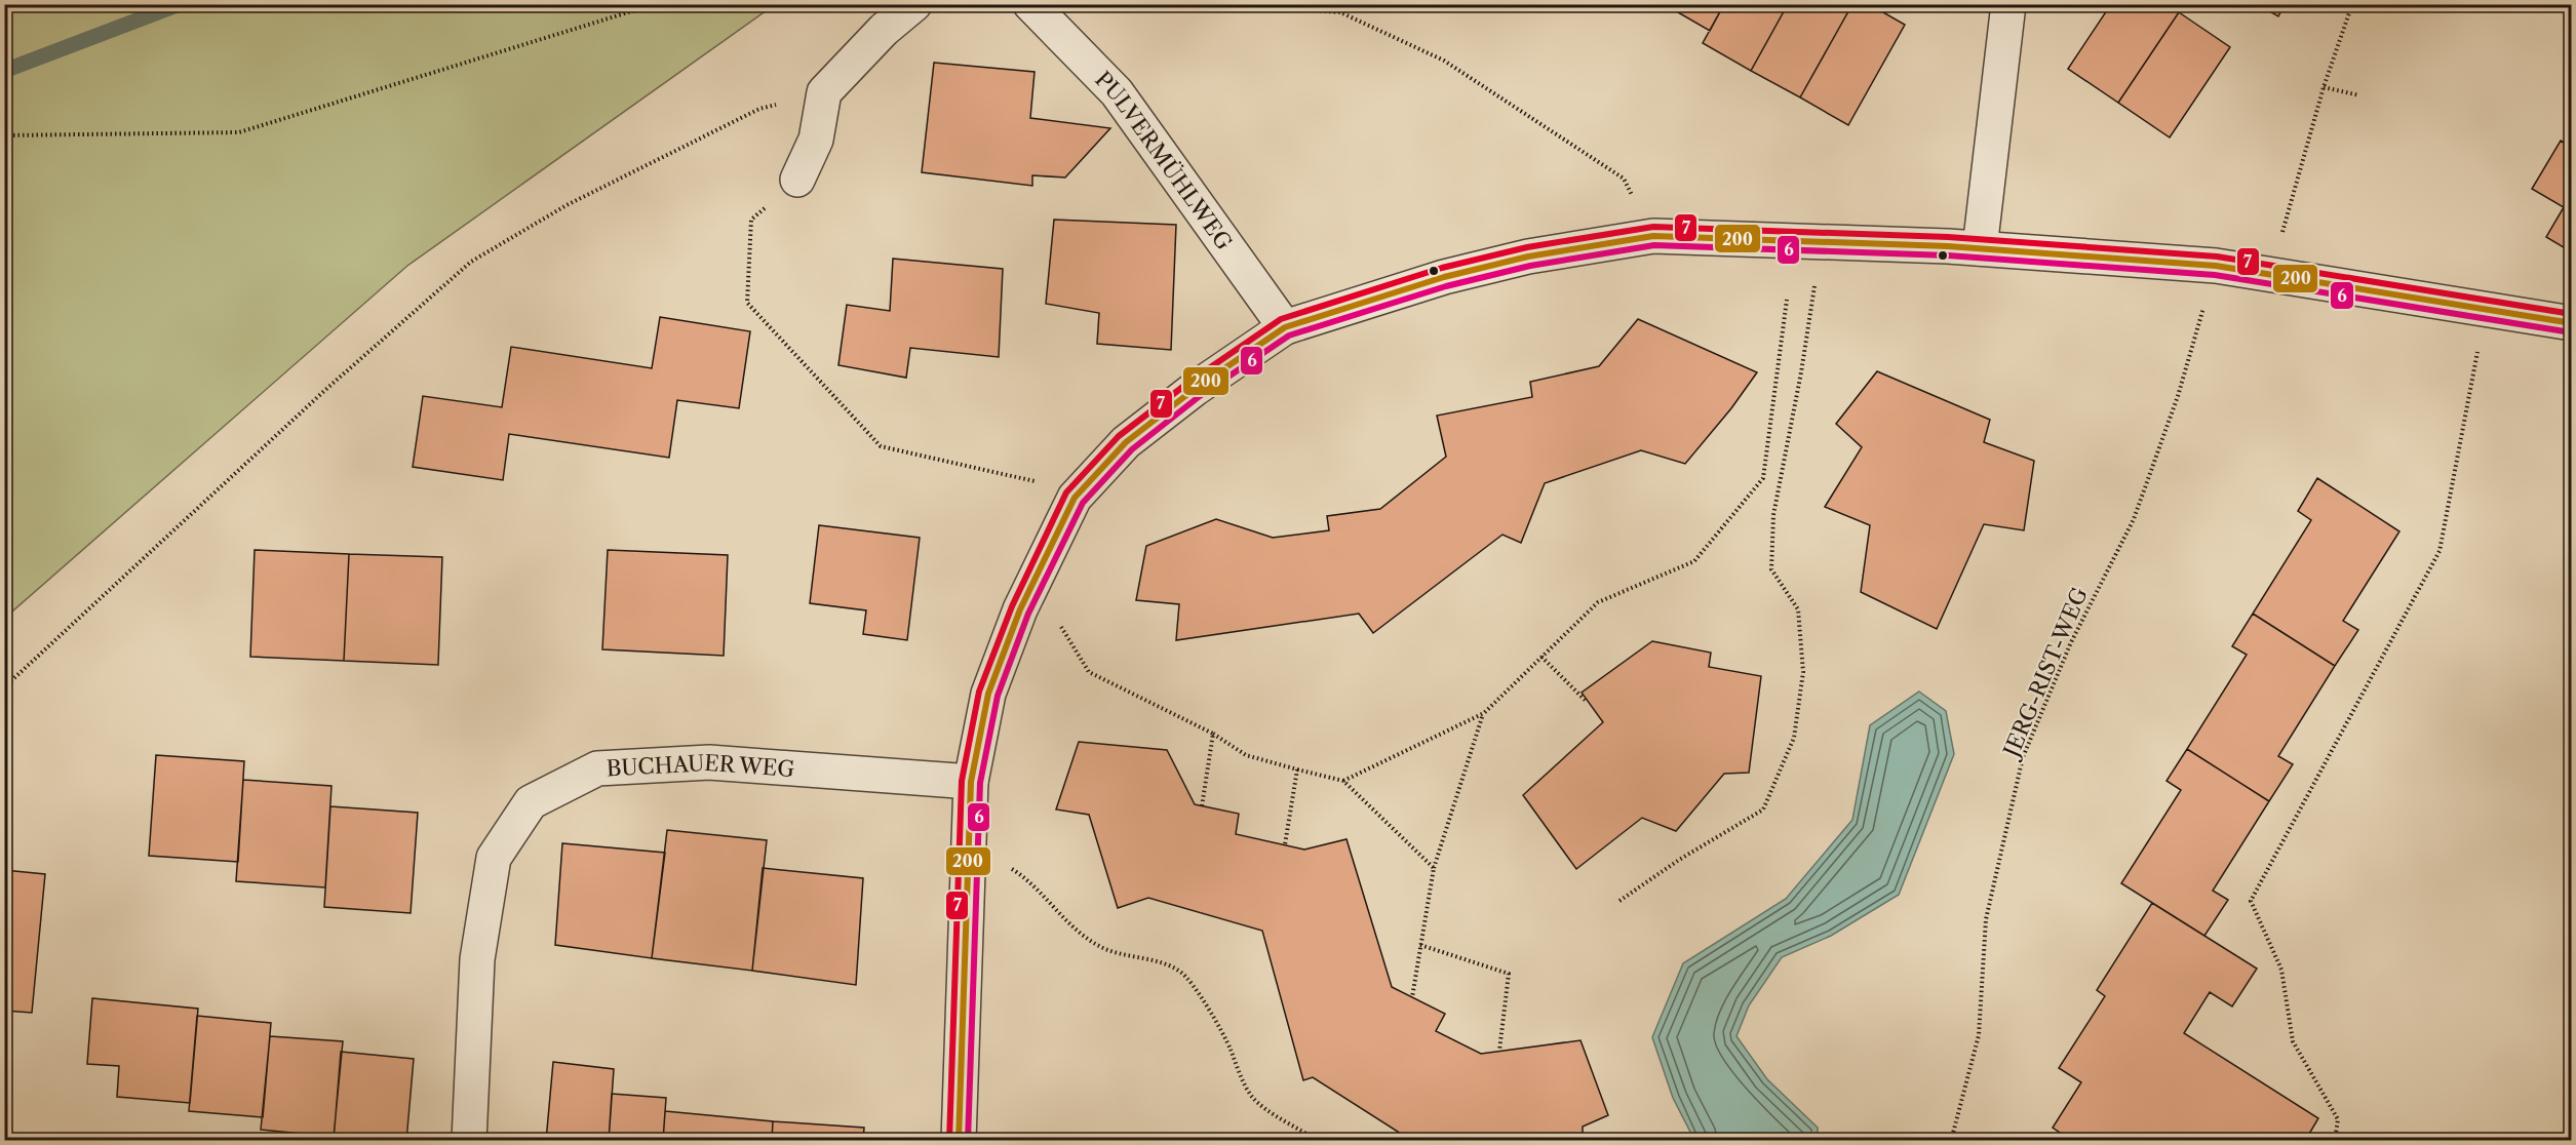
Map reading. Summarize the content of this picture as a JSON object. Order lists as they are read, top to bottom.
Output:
{
  "streets": {
    "street": ["PULVERMÜHLWEG", "BUCHAUER WEG"],
    "path": ["JERG-RIST-WEG"]
  },
  "lines": ["transit line 7", "transit line 200", "transit line 6"]
}
